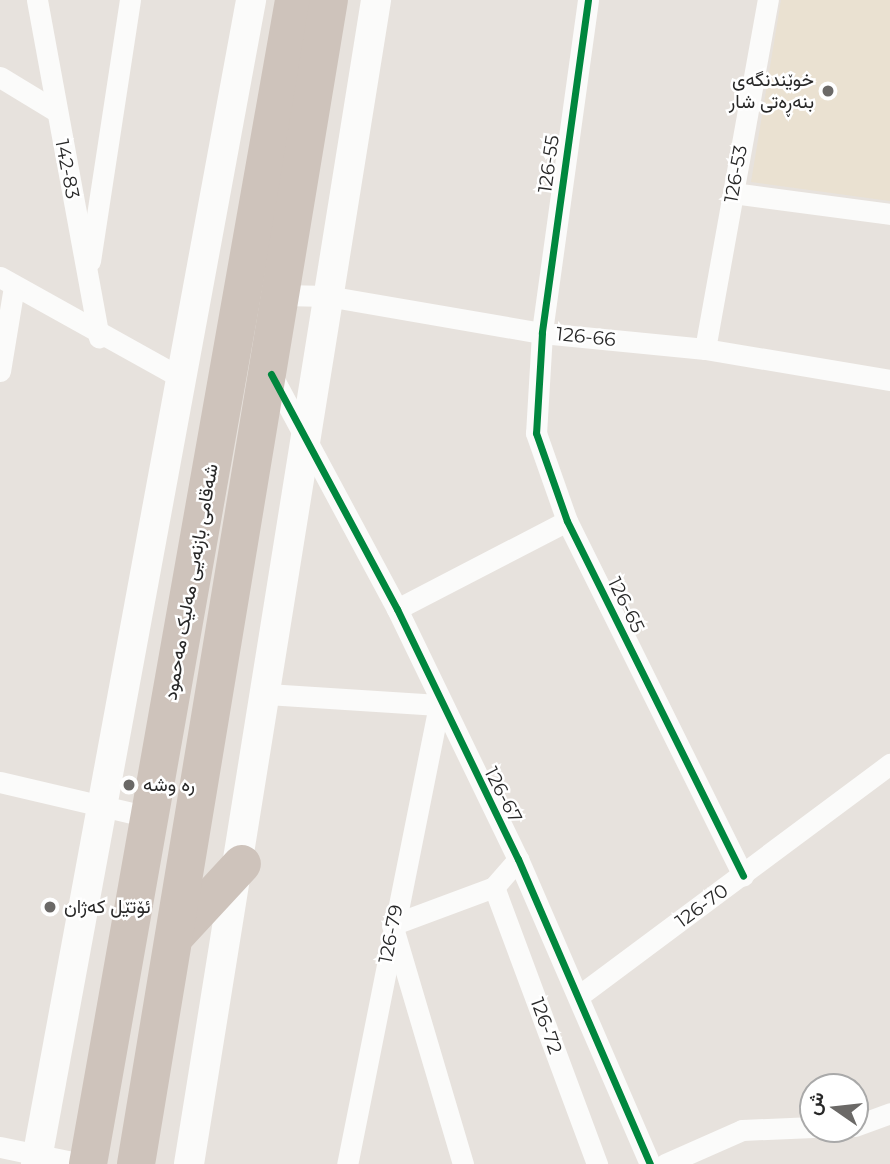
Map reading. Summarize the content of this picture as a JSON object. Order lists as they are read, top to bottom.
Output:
{
  "streets": {
    "highway": ["شەقامی بازنەیی مەلیک مەحمود"],
    "street": [
      "126-55",
      "142-83",
      "126-53",
      "126-66",
      "126-65",
      "126-67",
      "126-70",
      "126-79",
      "126-72"
    ]
  },
  "crossings": [
    ["126-55", "126-66"],
    ["126-55", "126-65"],
    ["126-53", "126-66"],
    ["126-66", "126-65"],
    ["126-65", "126-70"],
    ["126-67", "126-70"],
    ["126-67", "126-79"]
  ],
  "places": ["خوێندنگەی بنەڕەتی شار", "ره وشه", "ئۆتێل کەژان"],
  "north": "left"
}
